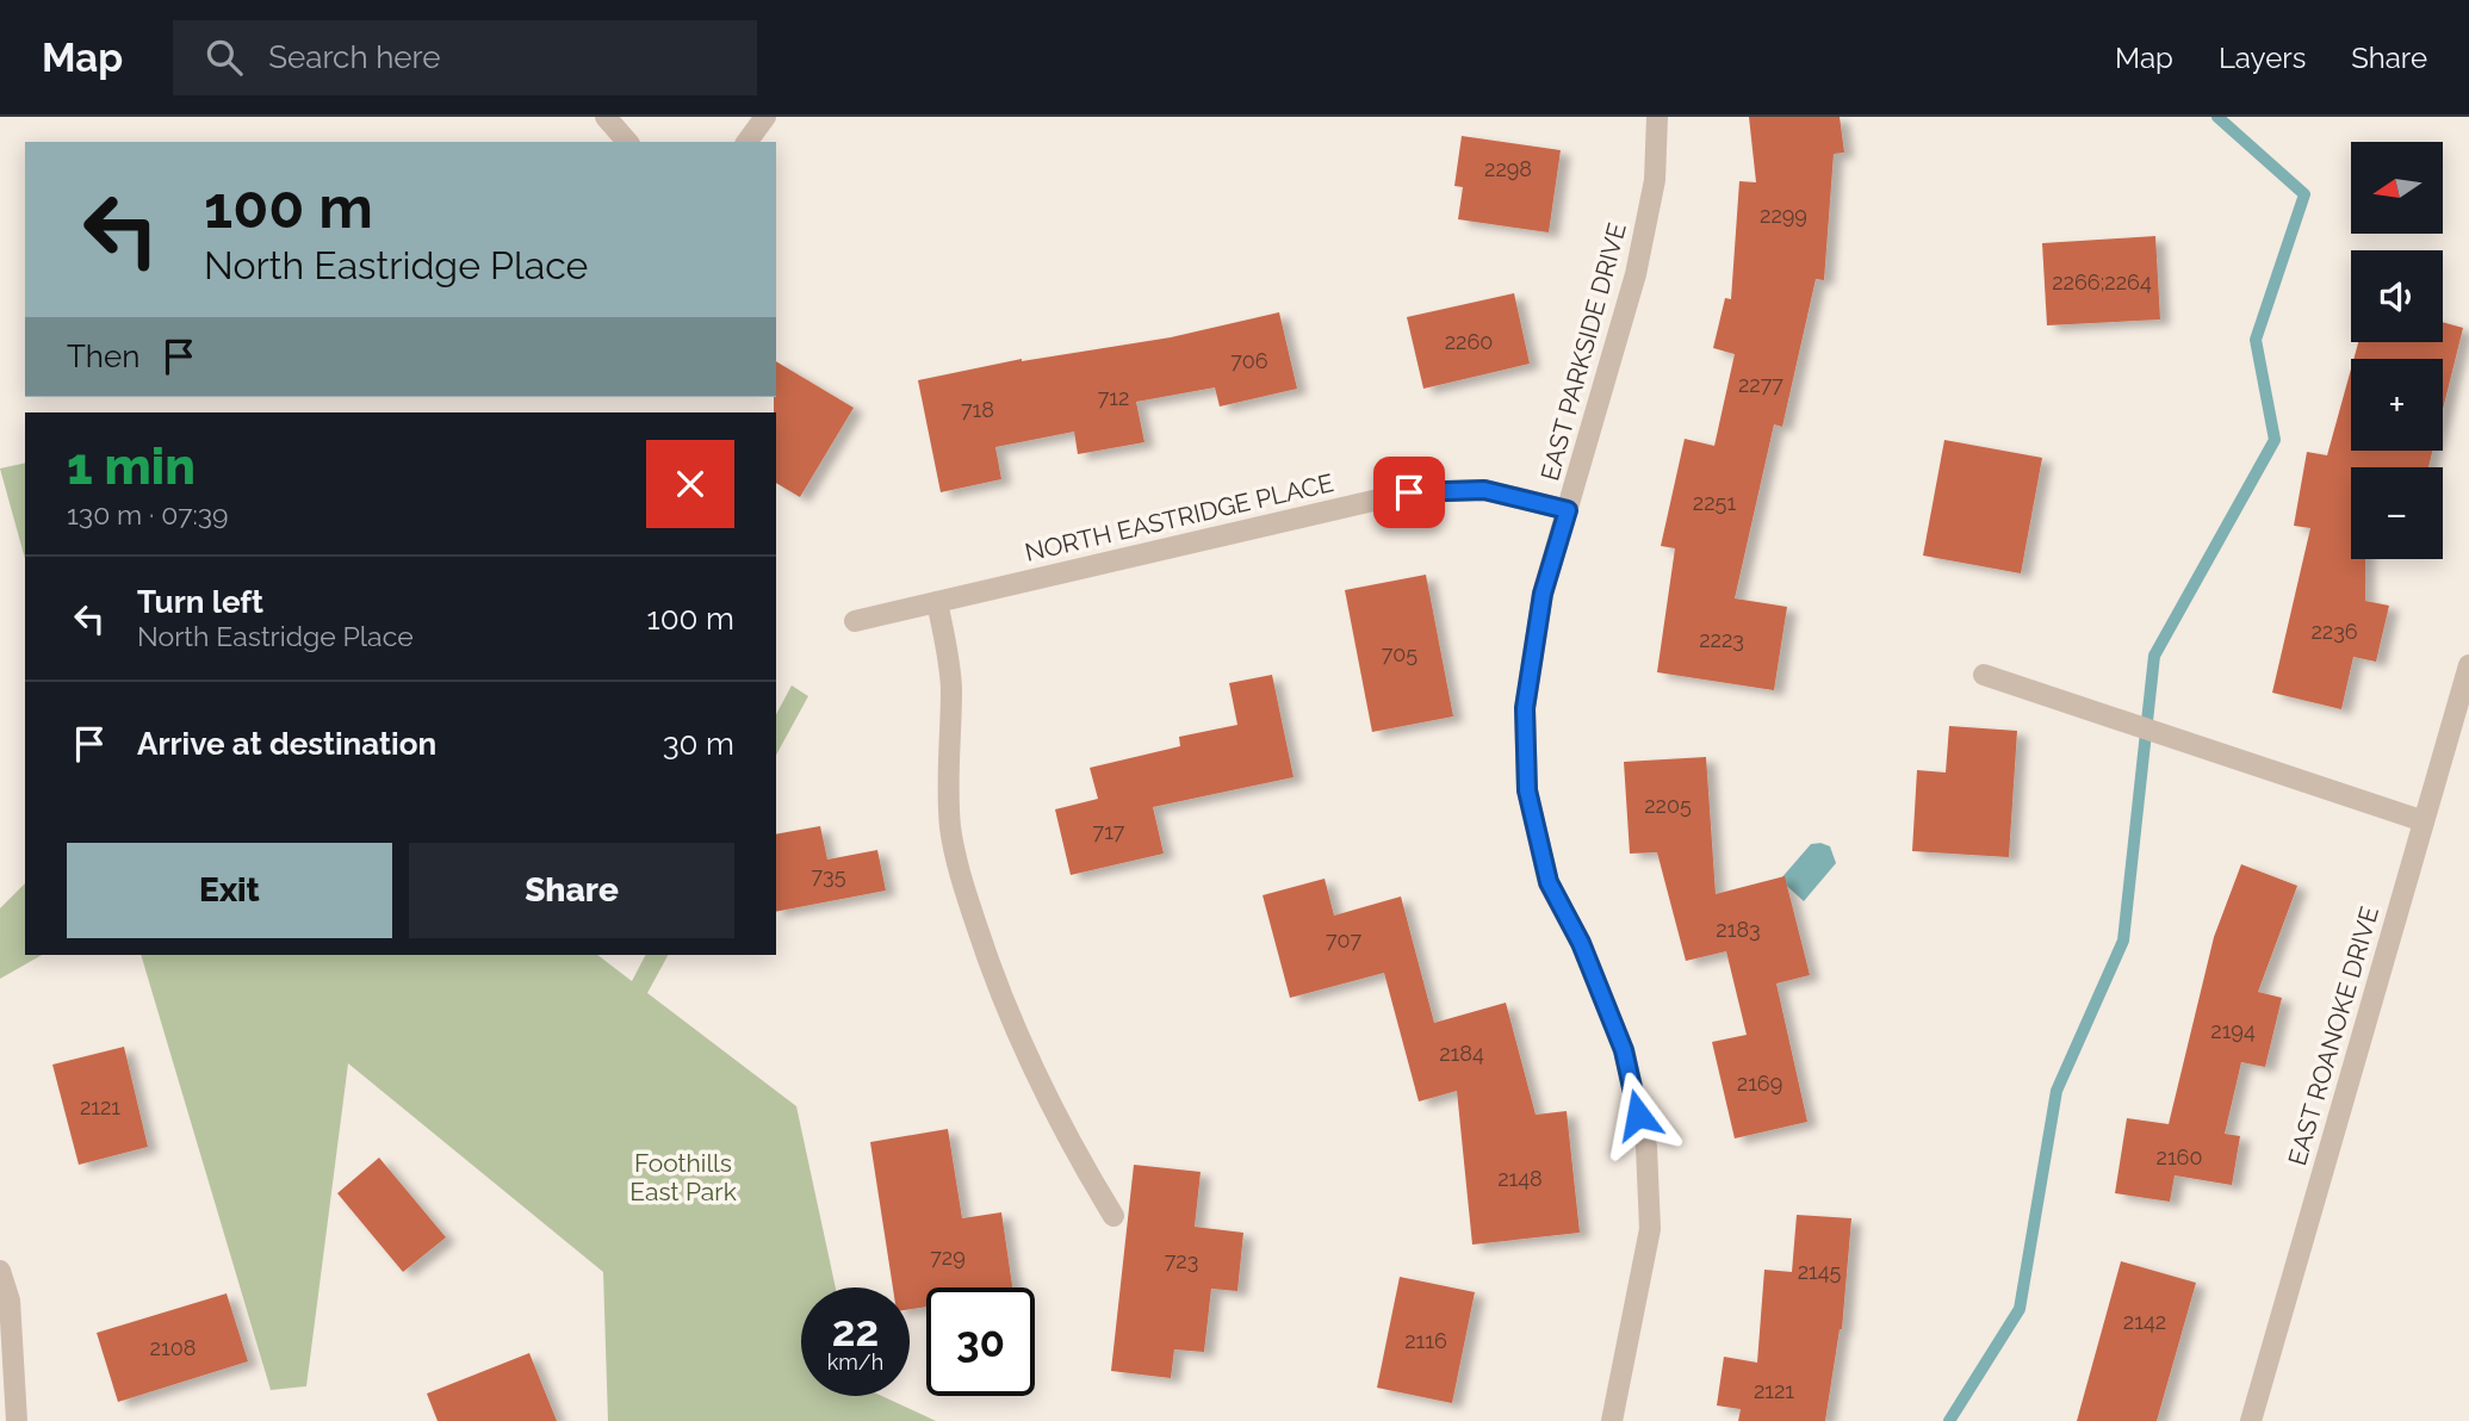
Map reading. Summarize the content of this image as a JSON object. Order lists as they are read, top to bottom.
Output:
{
  "streets": {
    "street": ["EAST PARKSIDE DRIVE", "NORTH EASTRIDGE PLACE", "EAST ROANOKE DRIVE"]
  },
  "crossings": [
    ["EAST PARKSIDE DRIVE", "NORTH EASTRIDGE PLACE"]
  ],
  "parks": ["Foothills East Park"],
  "house_numbers": [
    "2298",
    "2299",
    "2266;2264",
    "2260",
    "706",
    "2277",
    "712",
    "718",
    "2251",
    "2236",
    "2223",
    "705",
    "2205",
    "717",
    "735",
    "2183",
    "707",
    "2194",
    "2184",
    "2169",
    "2121",
    "2160",
    "2148",
    "729",
    "723",
    "2145",
    "2142",
    "2116",
    "2108",
    "2121"
  ],
  "north": "left",
  "page": {
    "header": "Map",
    "search": "Search here",
    "nav": ["Map", "Layers", "Share"],
    "map_buttons": ["+", "−"],
    "turn": ["100 m", "North Eastridge Place"],
    "then": "Then",
    "heading": ["1 min", "130 m · 07:39"],
    "list": [
      {
        "name": "Turn left",
        "note": "North Eastridge Place",
        "value": "100 m"
      },
      {
        "name": "Arrive at destination",
        "value": "30 m"
      }
    ],
    "buttons": ["Exit", "Share"],
    "speed": "22 km/h",
    "limit": "30"
  }
}
